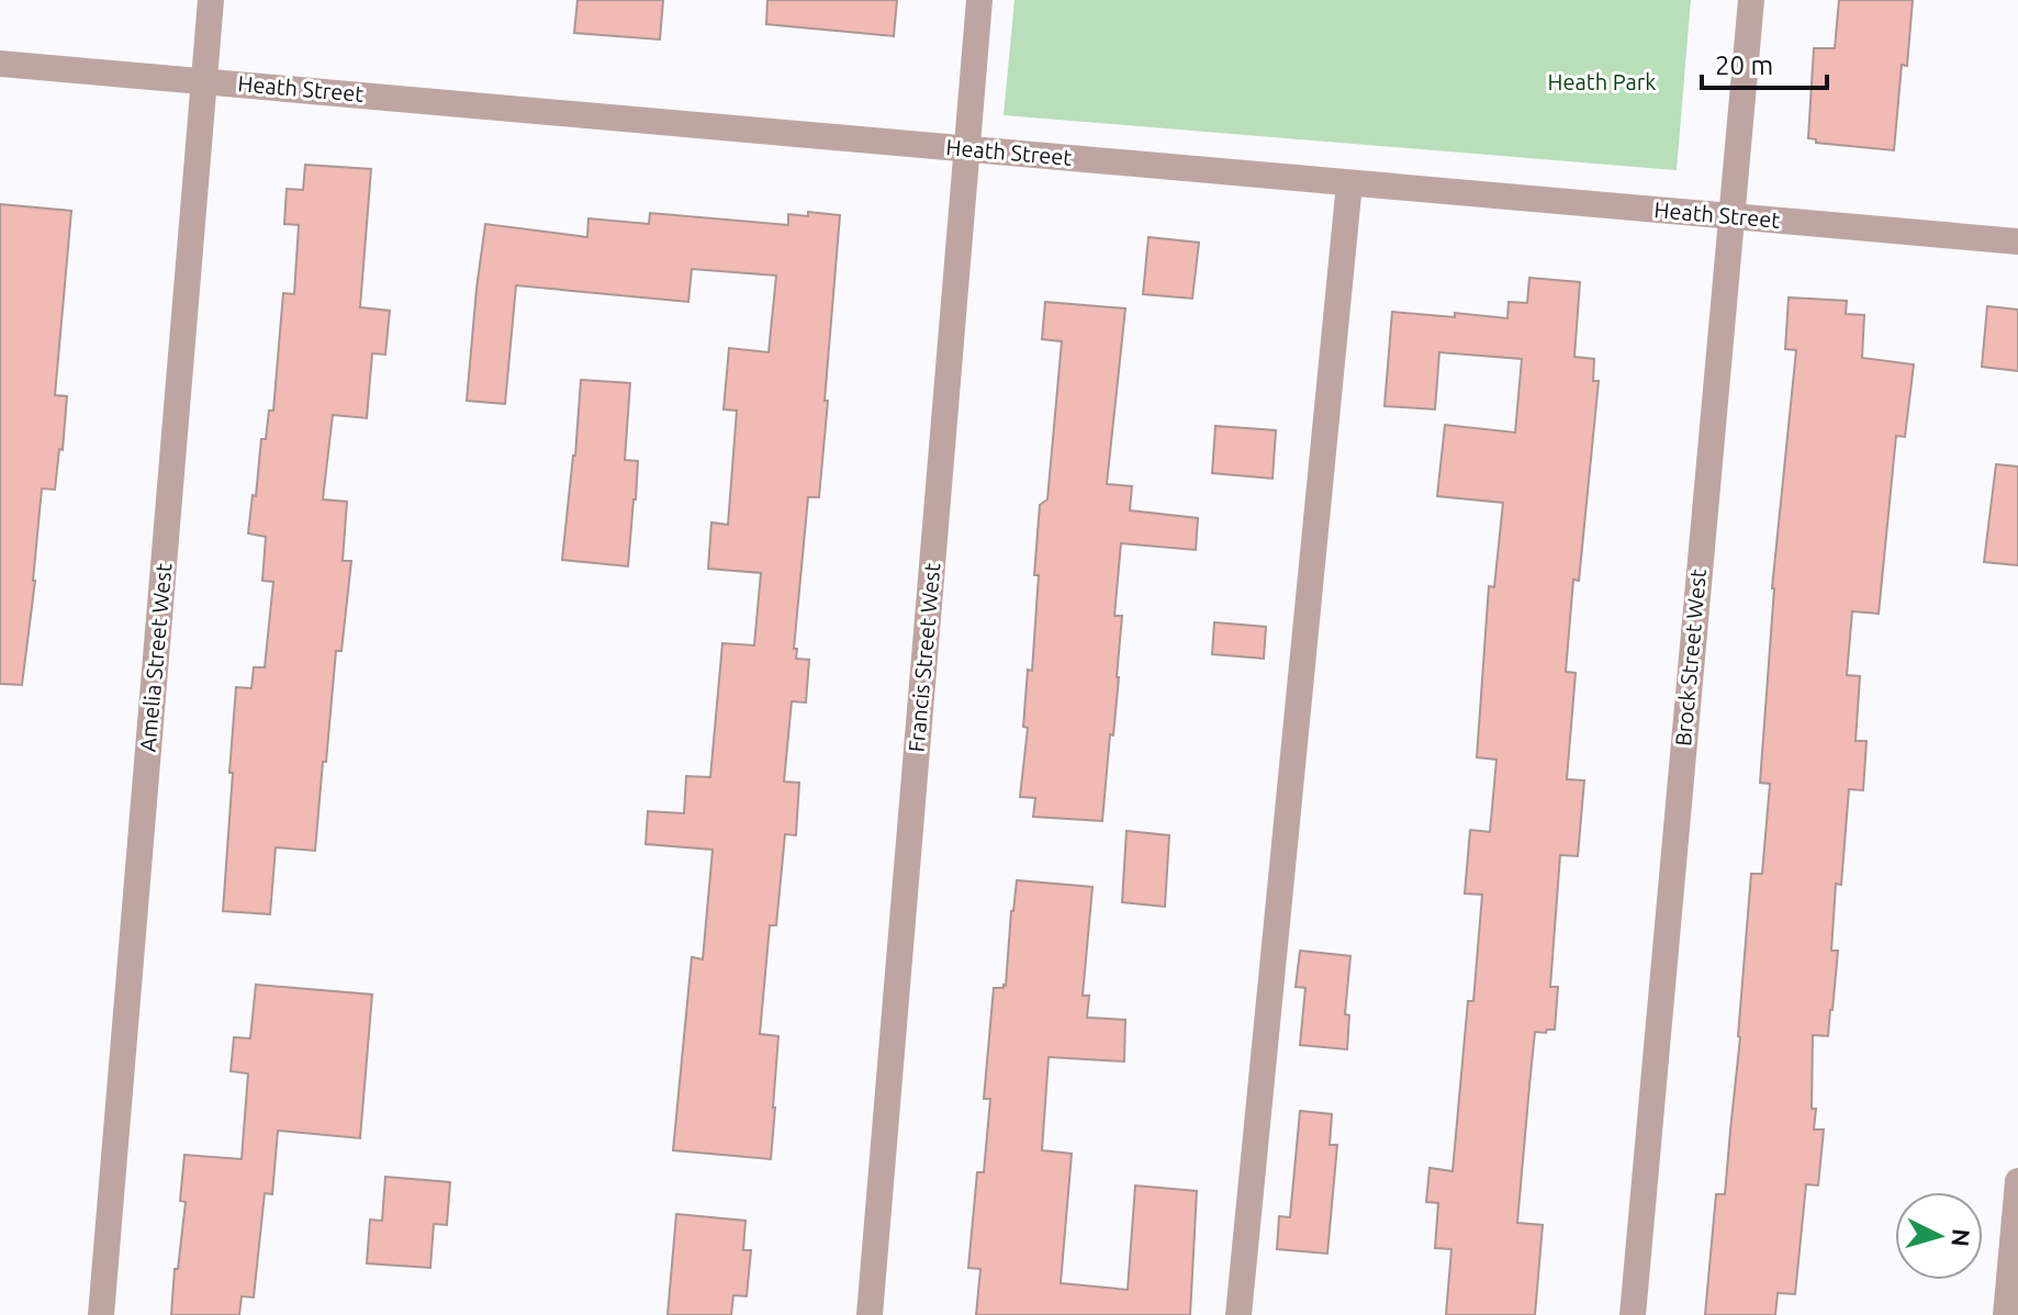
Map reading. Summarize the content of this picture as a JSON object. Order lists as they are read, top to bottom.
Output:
{
  "streets": {
    "street": [
      "Heath Street",
      "Amelia Street West",
      "Francis Street West",
      "Brock Street West"
    ]
  },
  "crossings": [
    ["Heath Street", "Amelia Street West"],
    ["Heath Street", "Francis Street West"],
    ["Heath Street", "Brock Street West"]
  ],
  "parks": ["Heath Park"],
  "scale_bar": "20 m",
  "north": "right"
}
